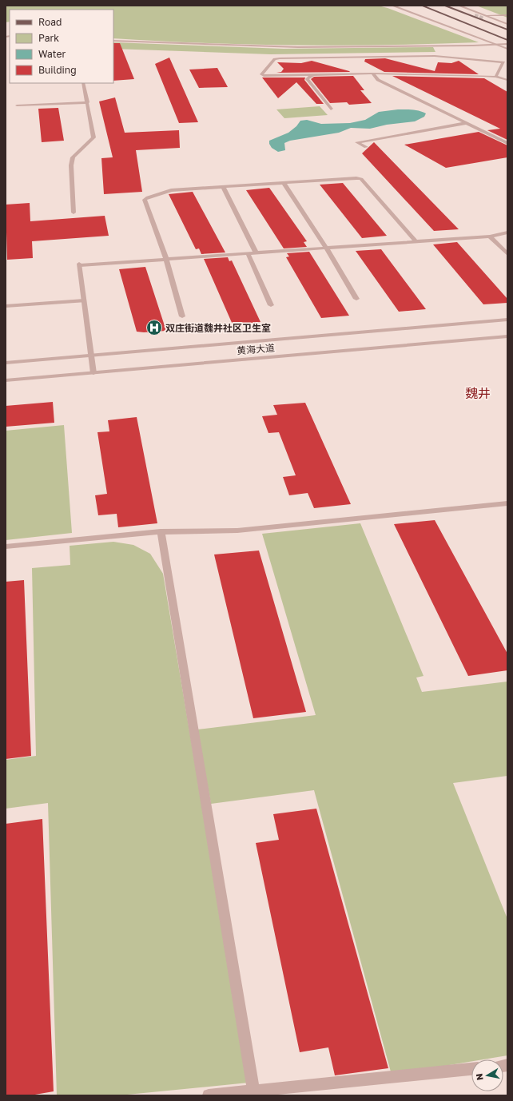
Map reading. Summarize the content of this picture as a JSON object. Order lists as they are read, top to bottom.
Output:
{
  "streets": {
    "street": ["黄海大道"]
  },
  "districts": ["魏井"],
  "places": {
    "hospital": ["双庄街道魏井社区卫生室"]
  },
  "legend": [
    "Road",
    "Park",
    "Water",
    "Building"
  ],
  "north": "left"
}
